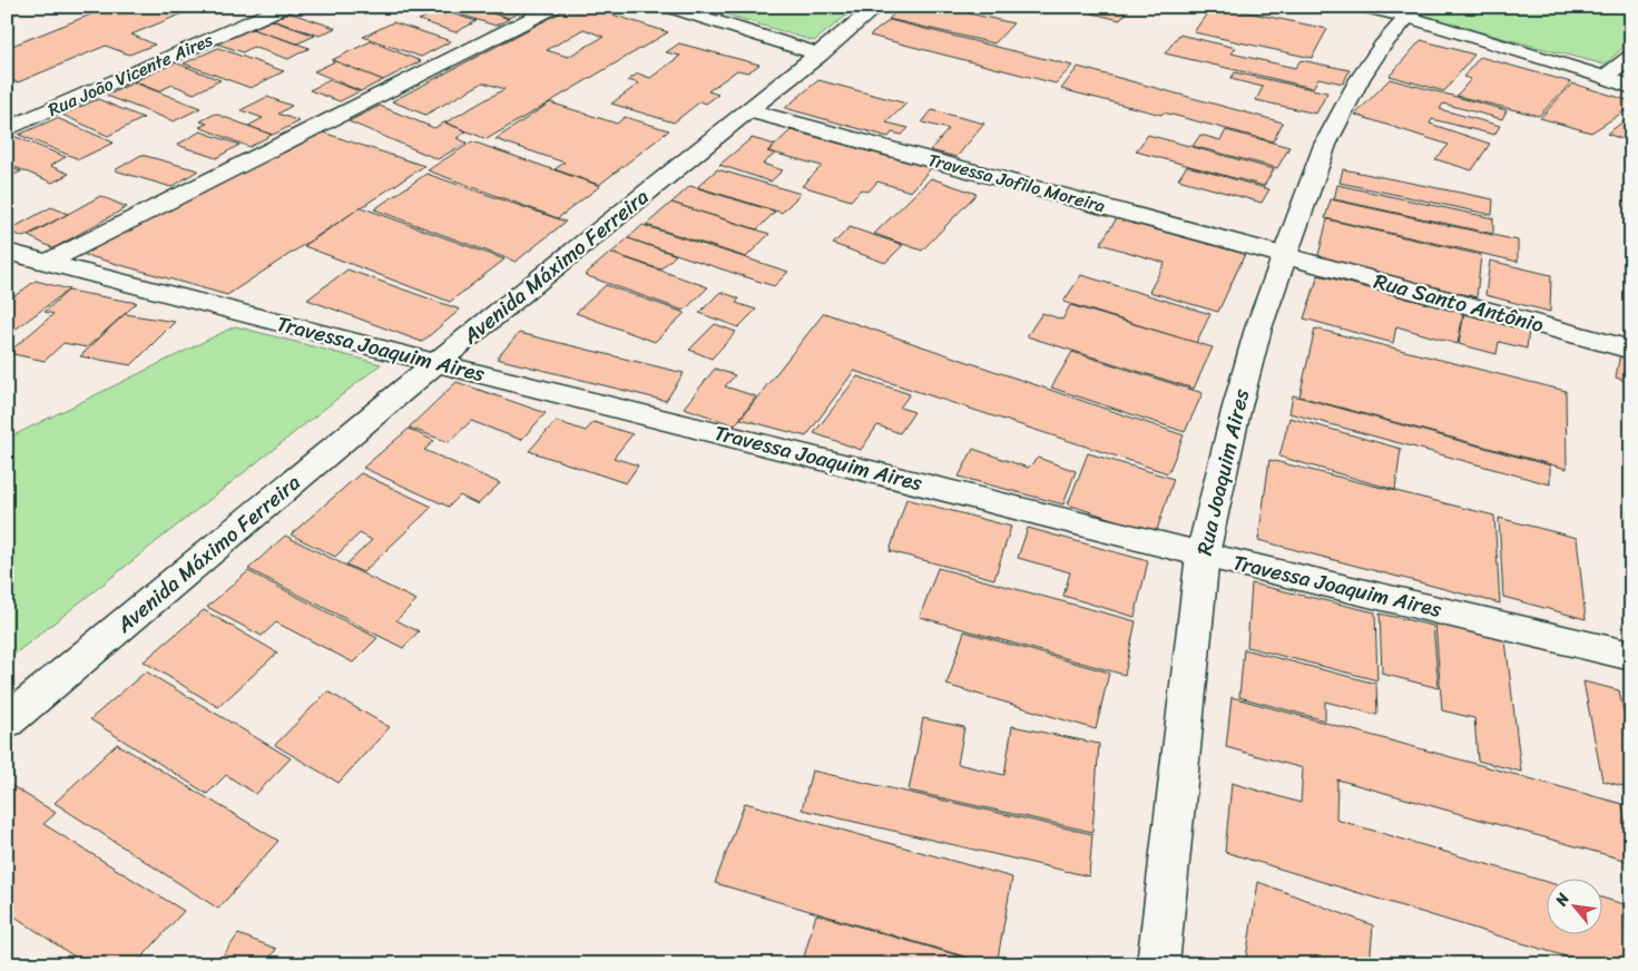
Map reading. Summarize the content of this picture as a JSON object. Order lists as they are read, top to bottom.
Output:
{
  "streets": {
    "street": [
      "Rua João Vicente Aires",
      "Travessa Jofilo Moreira",
      "Avenida Máximo Ferreira",
      "Rua Santo Antônio",
      "Travessa Joaquim Aires",
      "Rua Joaquim Aires"
    ]
  },
  "crossings": [
    ["Travessa Jofilo Moreira", "Avenida Máximo Ferreira"],
    ["Travessa Jofilo Moreira", "Rua Santo Antônio"],
    ["Travessa Jofilo Moreira", "Rua Joaquim Aires"],
    ["Avenida Máximo Ferreira", "Travessa Joaquim Aires"],
    ["Rua Santo Antônio", "Rua Joaquim Aires"],
    ["Travessa Joaquim Aires", "Rua Joaquim Aires"]
  ],
  "north": "top left"
}
